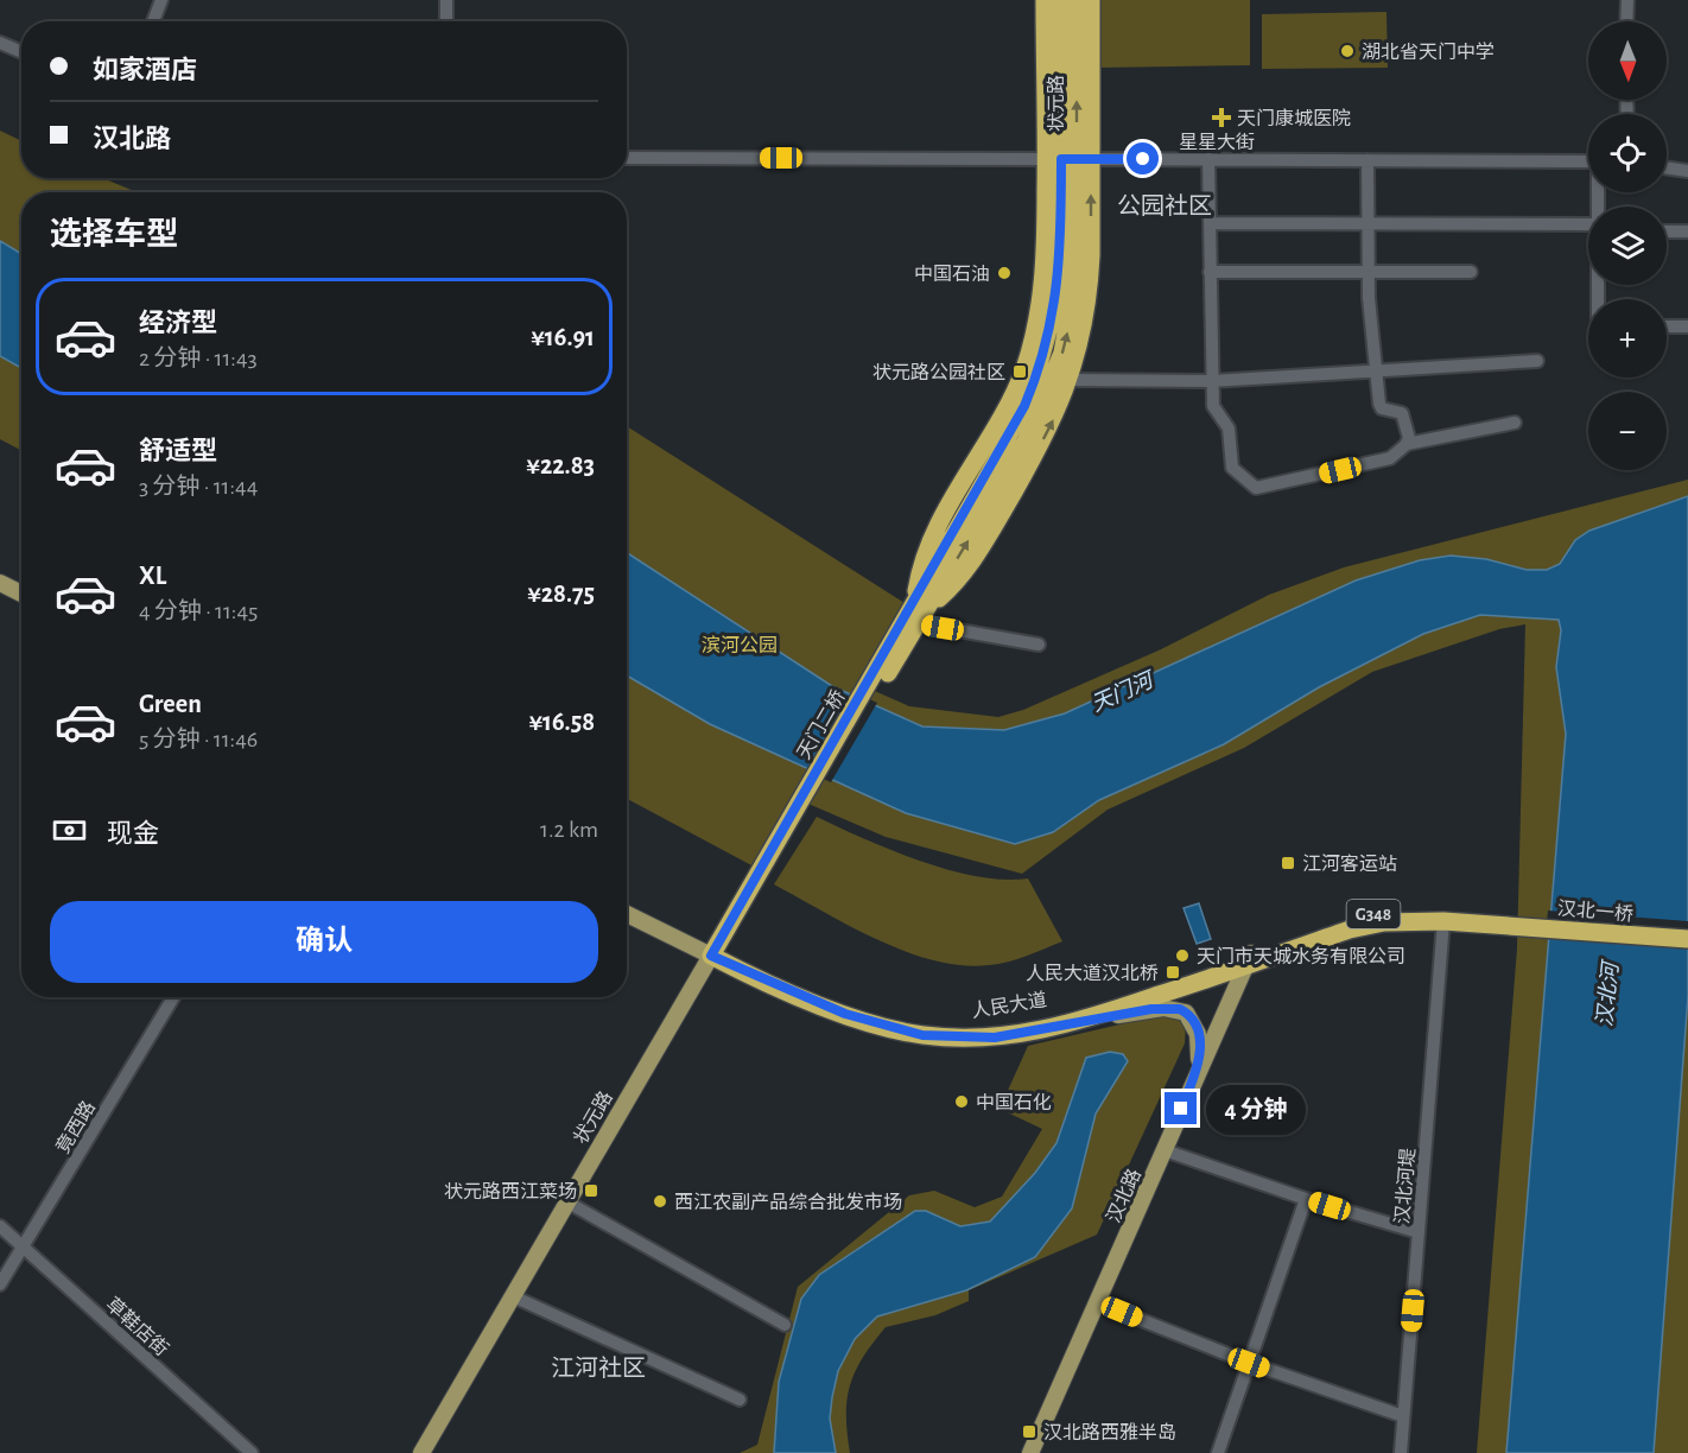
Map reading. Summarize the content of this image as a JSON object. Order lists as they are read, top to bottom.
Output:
{
  "streets": {
    "highway": [
      "状元路",
      "天门二桥",
      "汉北一桥",
      "G348",
      "人民大道"
    ],
    "main road": ["汉北路"],
    "street": [
      "星星大街",
      "竟西路",
      "汉北河堤",
      "草鞋店街"
    ]
  },
  "crossings": [
    ["状元路", "星星大街"],
    ["状元路", "天门二桥"],
    ["状元路", "人民大道"],
    ["汉北一桥", "人民大道"],
    ["人民大道", "汉北河堤"],
    ["人民大道", "汉北路"],
    ["竟西路", "草鞋店街"]
  ],
  "districts": ["公园社区", "江河社区"],
  "water": ["天门河", "汉北河"],
  "parks": ["滨河公园"],
  "places": {
    "other": [
      "湖北省天门中学",
      "中国石油",
      "天门市天城水务有限公司",
      "中国石化",
      "西江农副产品综合批发市场"
    ],
    "health": ["天门康城医院"],
    "transit": [
      "状元路公园社区",
      "江河客运站",
      "人民大道汉北桥",
      "状元路西江菜场",
      "汉北路西雅半岛"
    ]
  },
  "north": "bottom",
  "page": {
    "map_buttons": ["+", "−"],
    "banner": ["如家酒店", "汉北路"],
    "heading": "选择车型",
    "list": [
      {
        "name": "经济型",
        "note": "2 分钟 · 11:43",
        "value": "¥16.91"
      },
      {
        "name": "舒适型",
        "note": "3 分钟 · 11:44",
        "value": "¥22.83"
      },
      {
        "name": "XL",
        "note": "4 分钟 · 11:45",
        "value": "¥28.75"
      },
      {
        "name": "Green",
        "note": "5 分钟 · 11:46",
        "value": "¥16.58"
      }
    ],
    "pay": ["现金", "1.2 km"],
    "buttons": "确认",
    "bubble": "4 分钟"
  }
}
